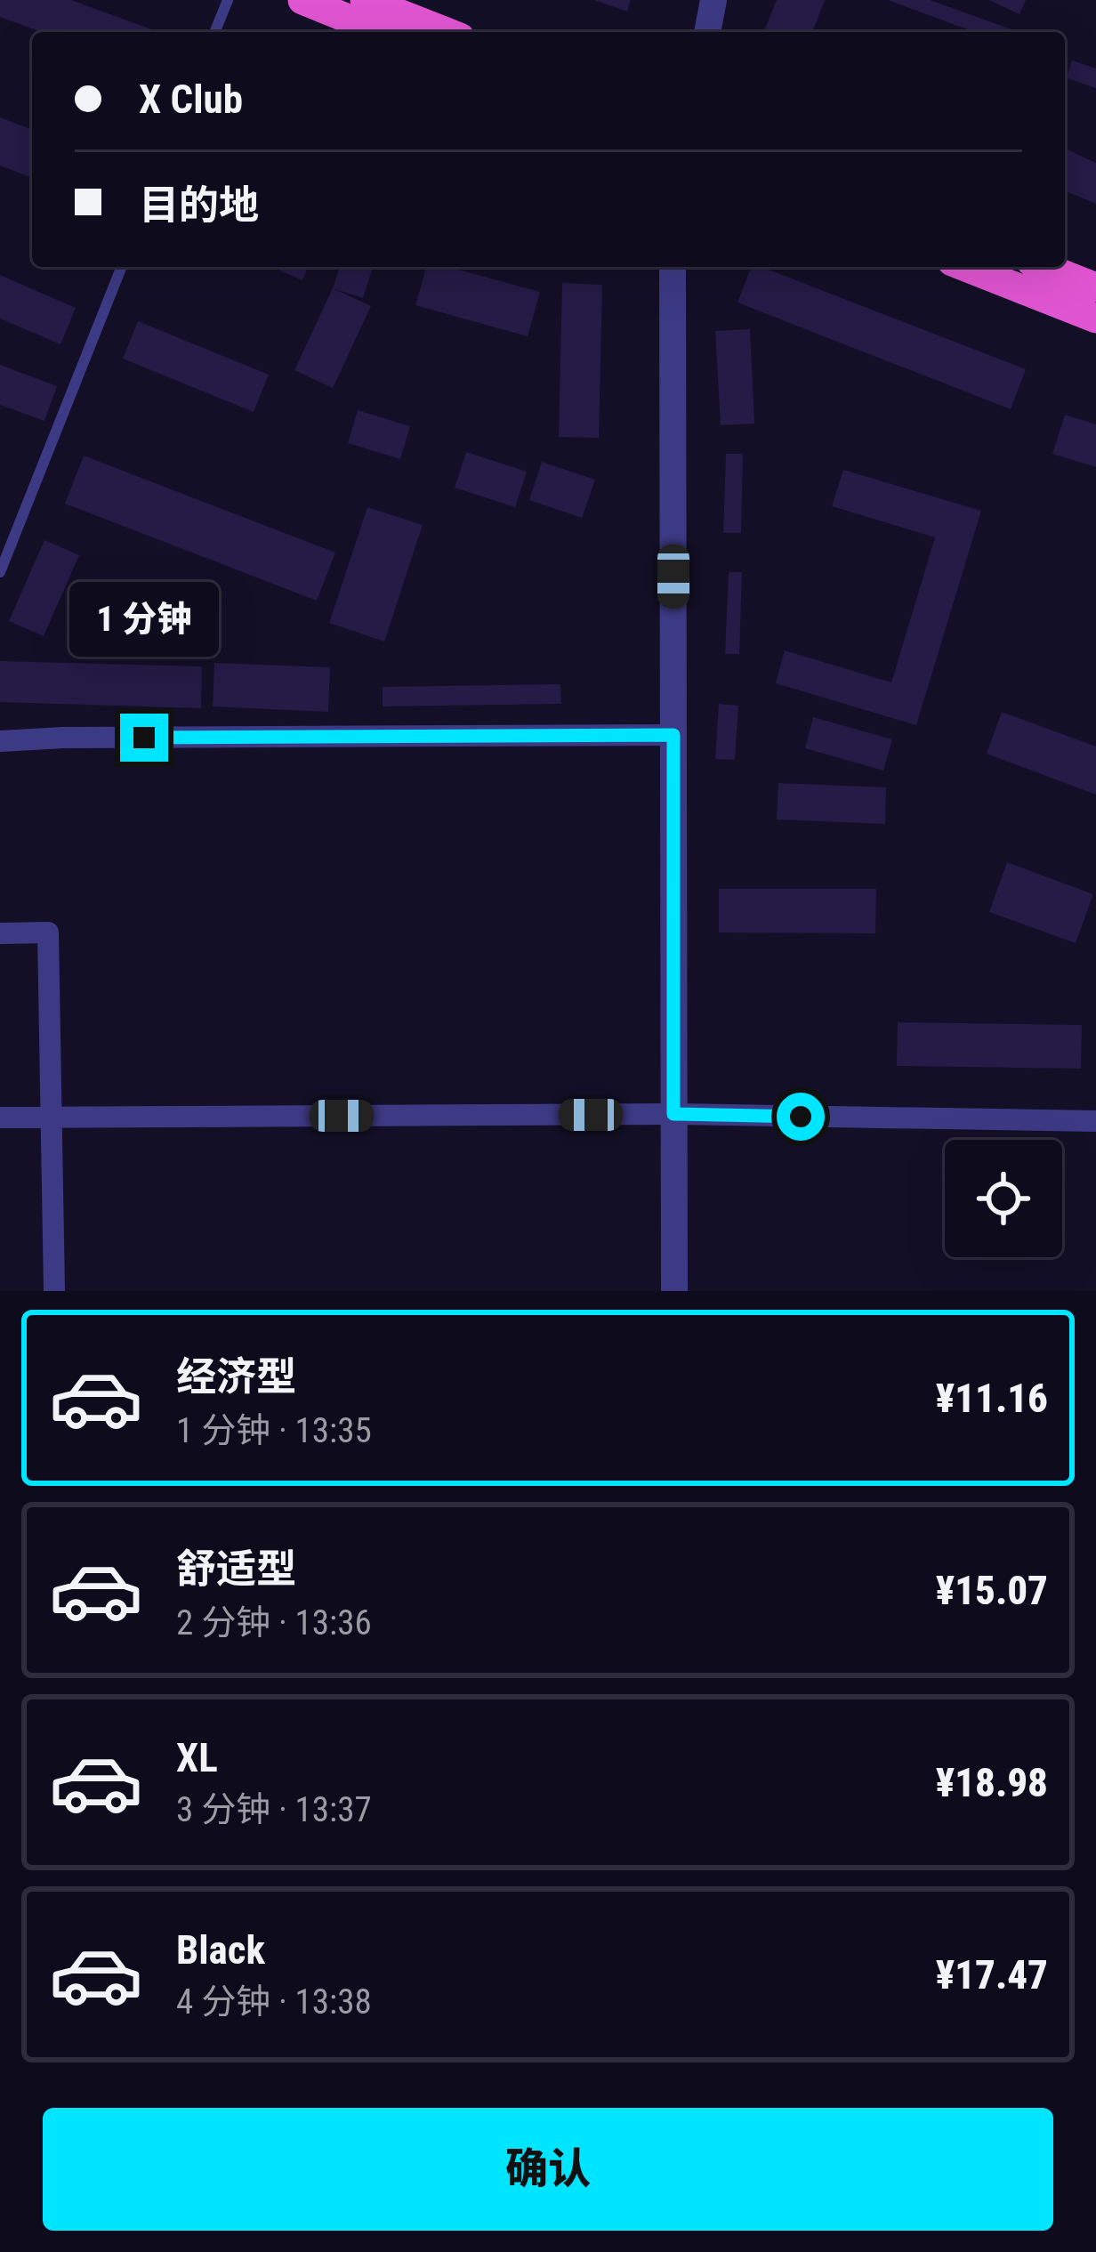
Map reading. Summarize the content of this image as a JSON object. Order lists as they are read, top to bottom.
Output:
{
  "page": {
    "banner": ["X Club", "目的地"],
    "bubble": "1 分钟",
    "list": [
      {
        "name": "经济型",
        "note": "1 分钟 · 13:35",
        "value": "¥11.16"
      },
      {
        "name": "舒适型",
        "note": "2 分钟 · 13:36",
        "value": "¥15.07"
      },
      {
        "name": "XL",
        "note": "3 分钟 · 13:37",
        "value": "¥18.98"
      },
      {
        "name": "Black",
        "note": "4 分钟 · 13:38",
        "value": "¥17.47"
      }
    ],
    "buttons": "确认"
  }
}
